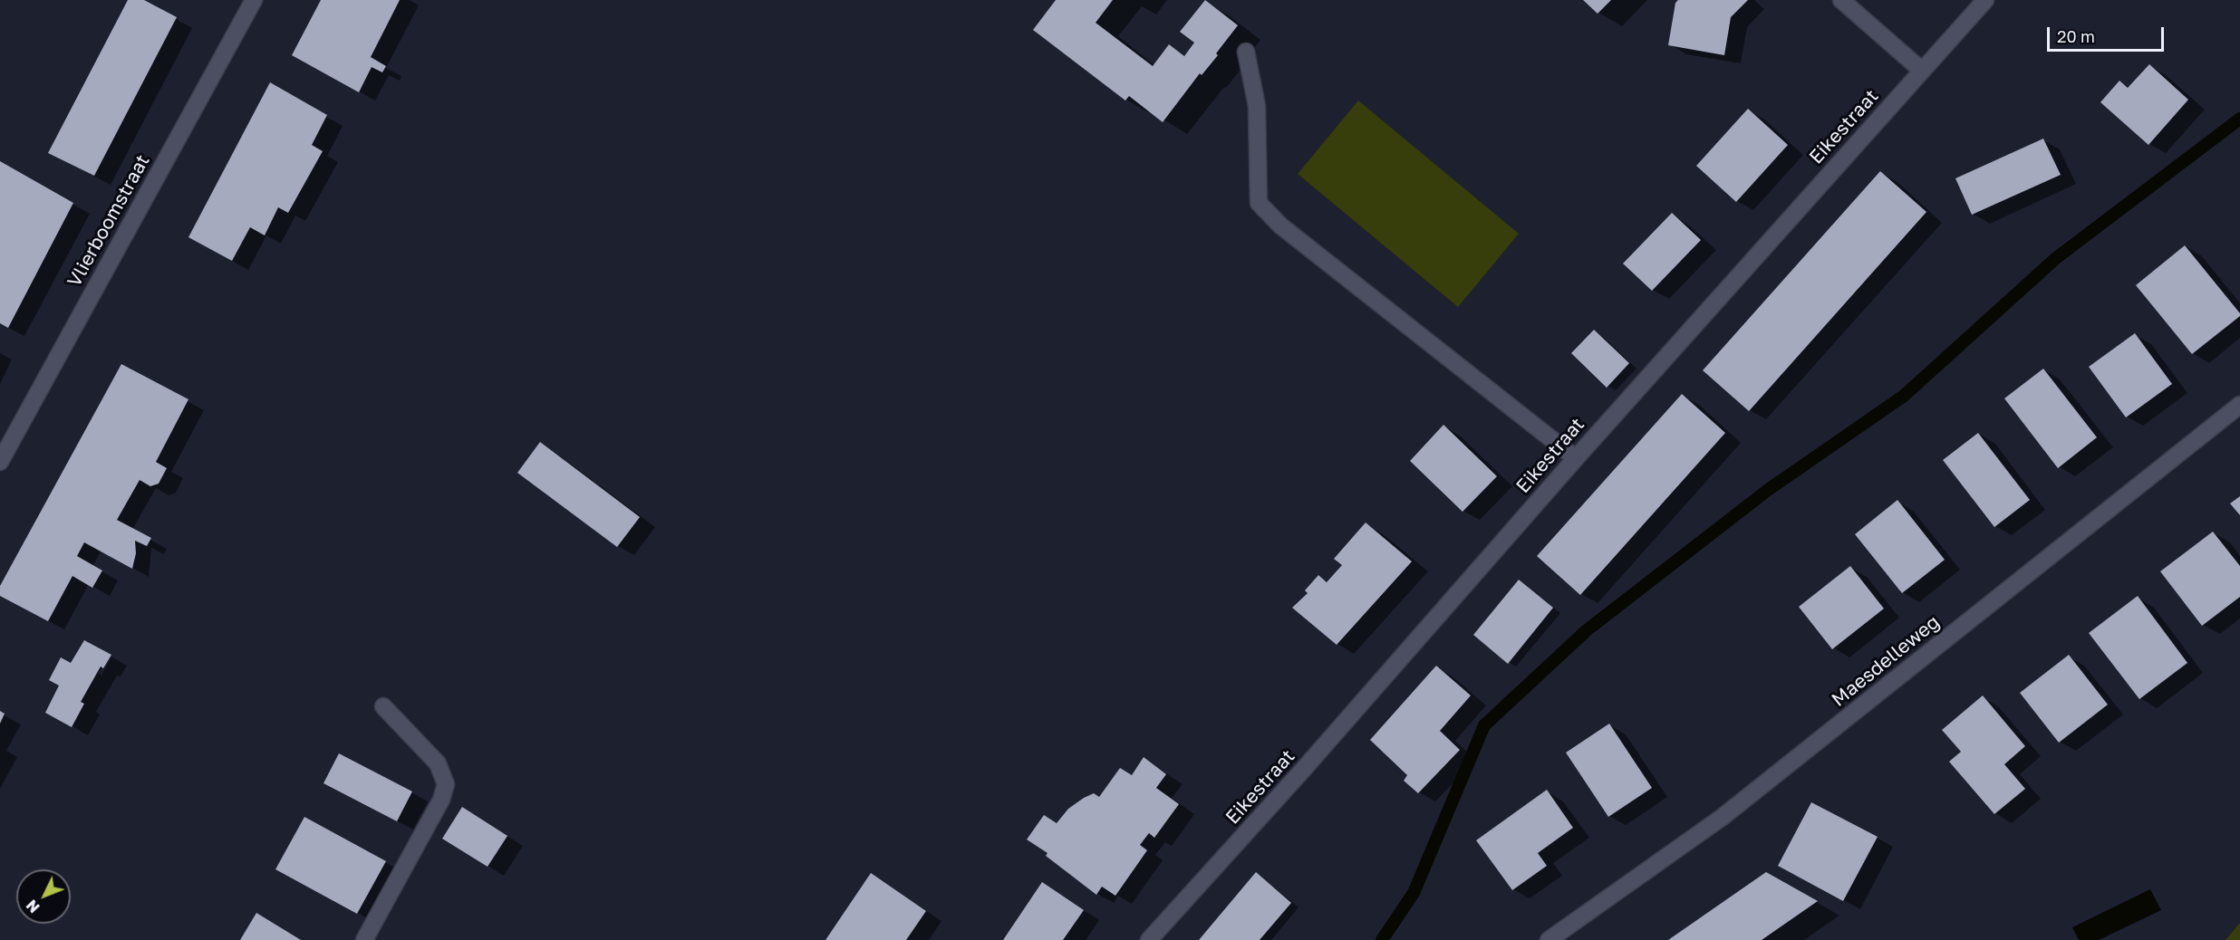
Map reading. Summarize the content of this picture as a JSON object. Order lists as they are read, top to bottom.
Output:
{
  "streets": {
    "street": ["Eikestraat", "Vlierboomstraat", "Maesdelleweg"]
  },
  "scale_bar": "20 m",
  "north": "bottom left"
}
